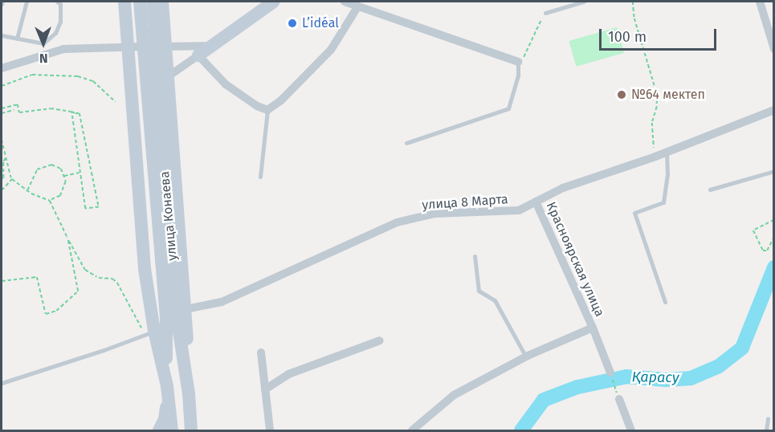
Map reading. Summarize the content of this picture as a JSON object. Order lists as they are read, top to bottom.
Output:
{
  "streets": {
    "main road": ["улица Конаева"],
    "street": ["улица 8 Марта", "Красноярская улица"]
  },
  "crossings": [
    ["улица 8 Марта", "Красноярская улица"]
  ],
  "water": ["Қарасу"],
  "places": ["L’idéal", "№64 мектеп"],
  "scale_bar": "100 m",
  "north": "bottom"
}
